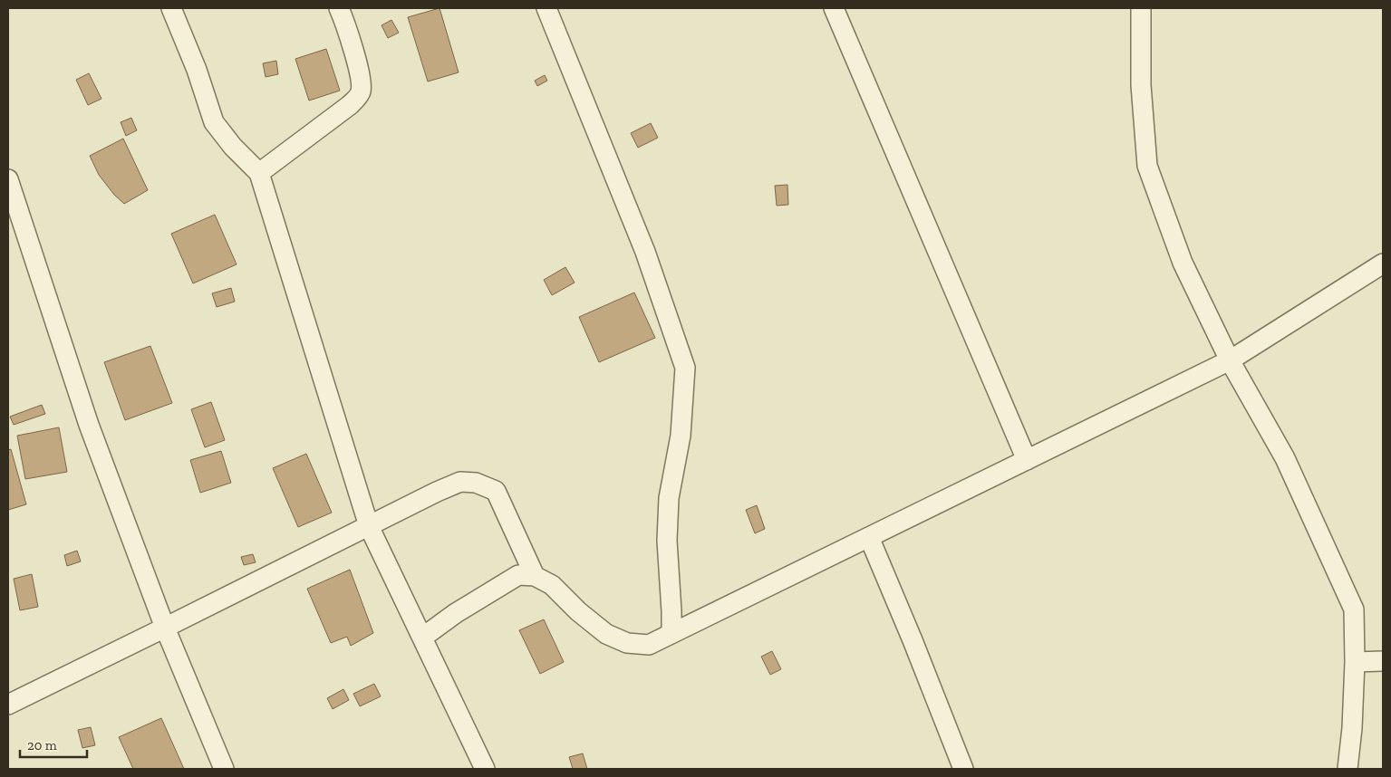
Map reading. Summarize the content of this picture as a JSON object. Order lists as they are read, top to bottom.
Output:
{
  "scale_bar": "20 m"
}
